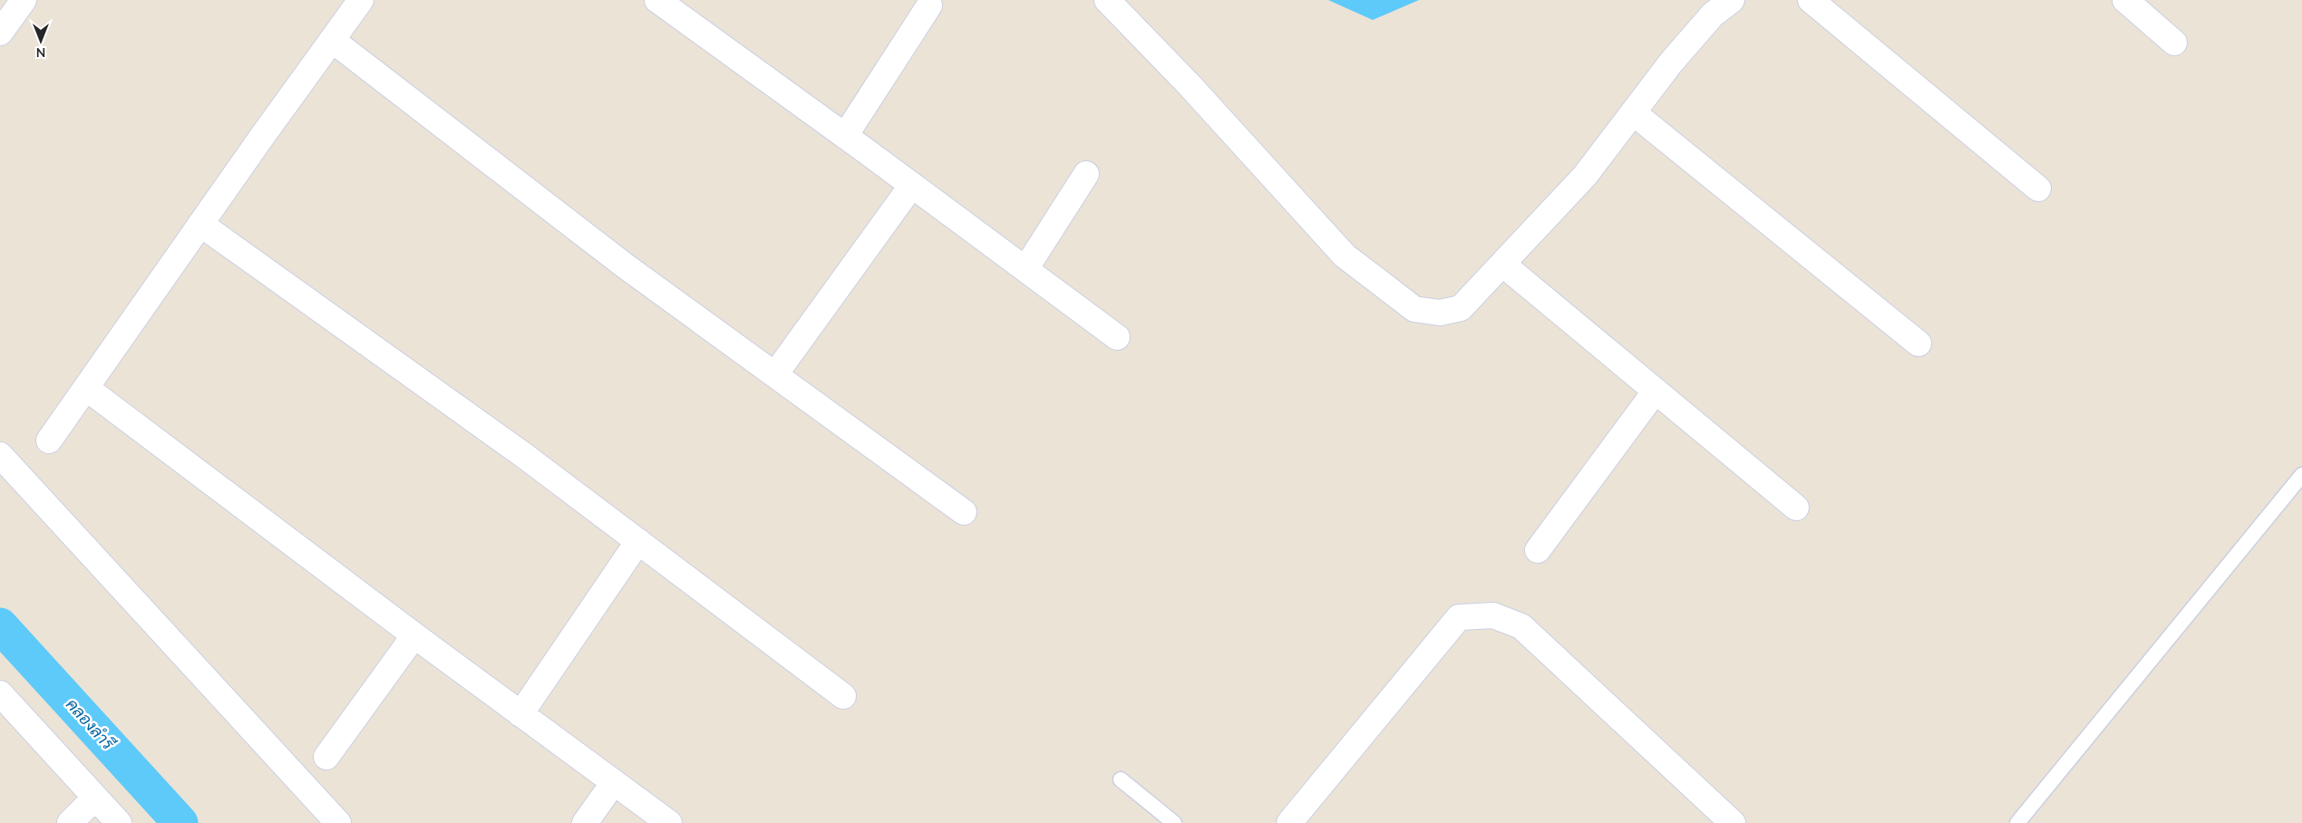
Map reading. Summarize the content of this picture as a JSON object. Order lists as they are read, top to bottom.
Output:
{
  "water": ["คลองลำรี"],
  "north": "bottom"
}
